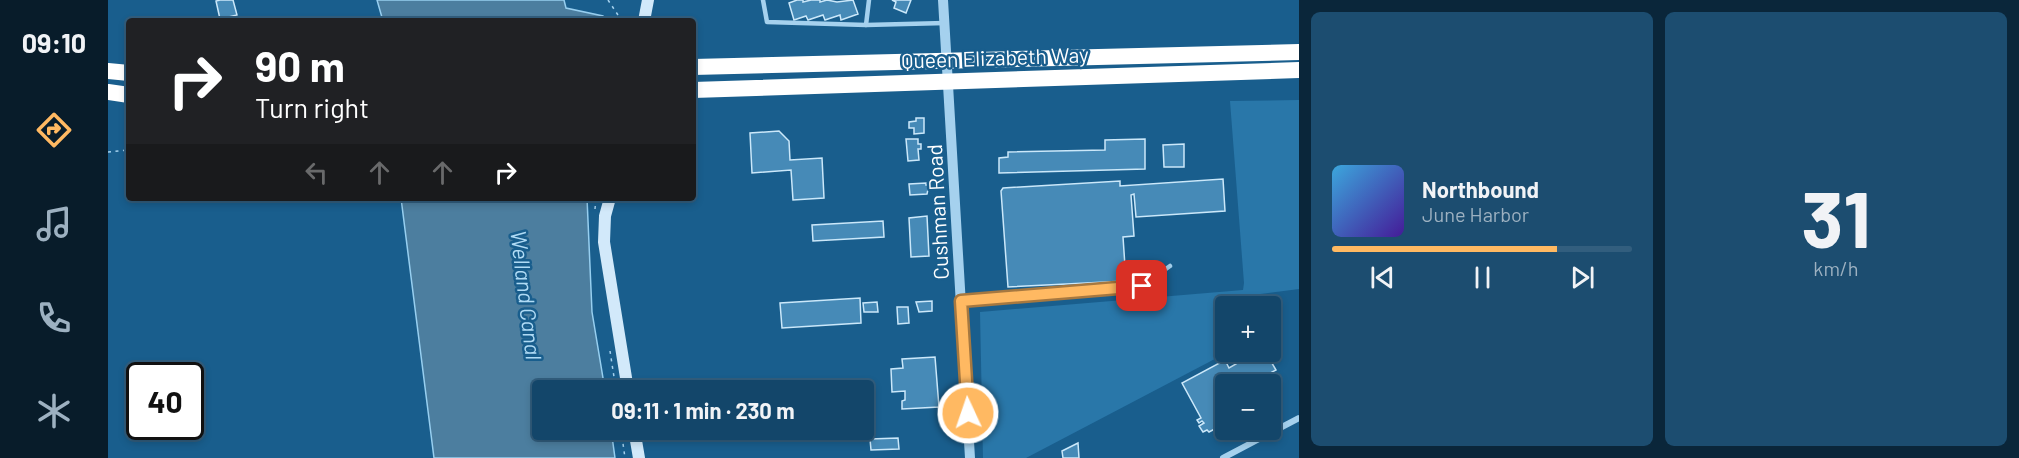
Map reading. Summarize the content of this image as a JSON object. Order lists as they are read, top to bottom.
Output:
{
  "streets": {
    "highway": ["Queen Elizabeth Way"],
    "street": ["Cushman Road"]
  },
  "water": ["Welland Canal"],
  "page": {
    "tabs": "09:10",
    "tile": ["31", "km/h"],
    "turn": ["90 m", "Turn right"],
    "song": ["Northbound", "June Harbor"],
    "map_buttons": ["+", "−"],
    "limit": "40",
    "trip": "09:11 · 1 min · 230 m"
  }
}
